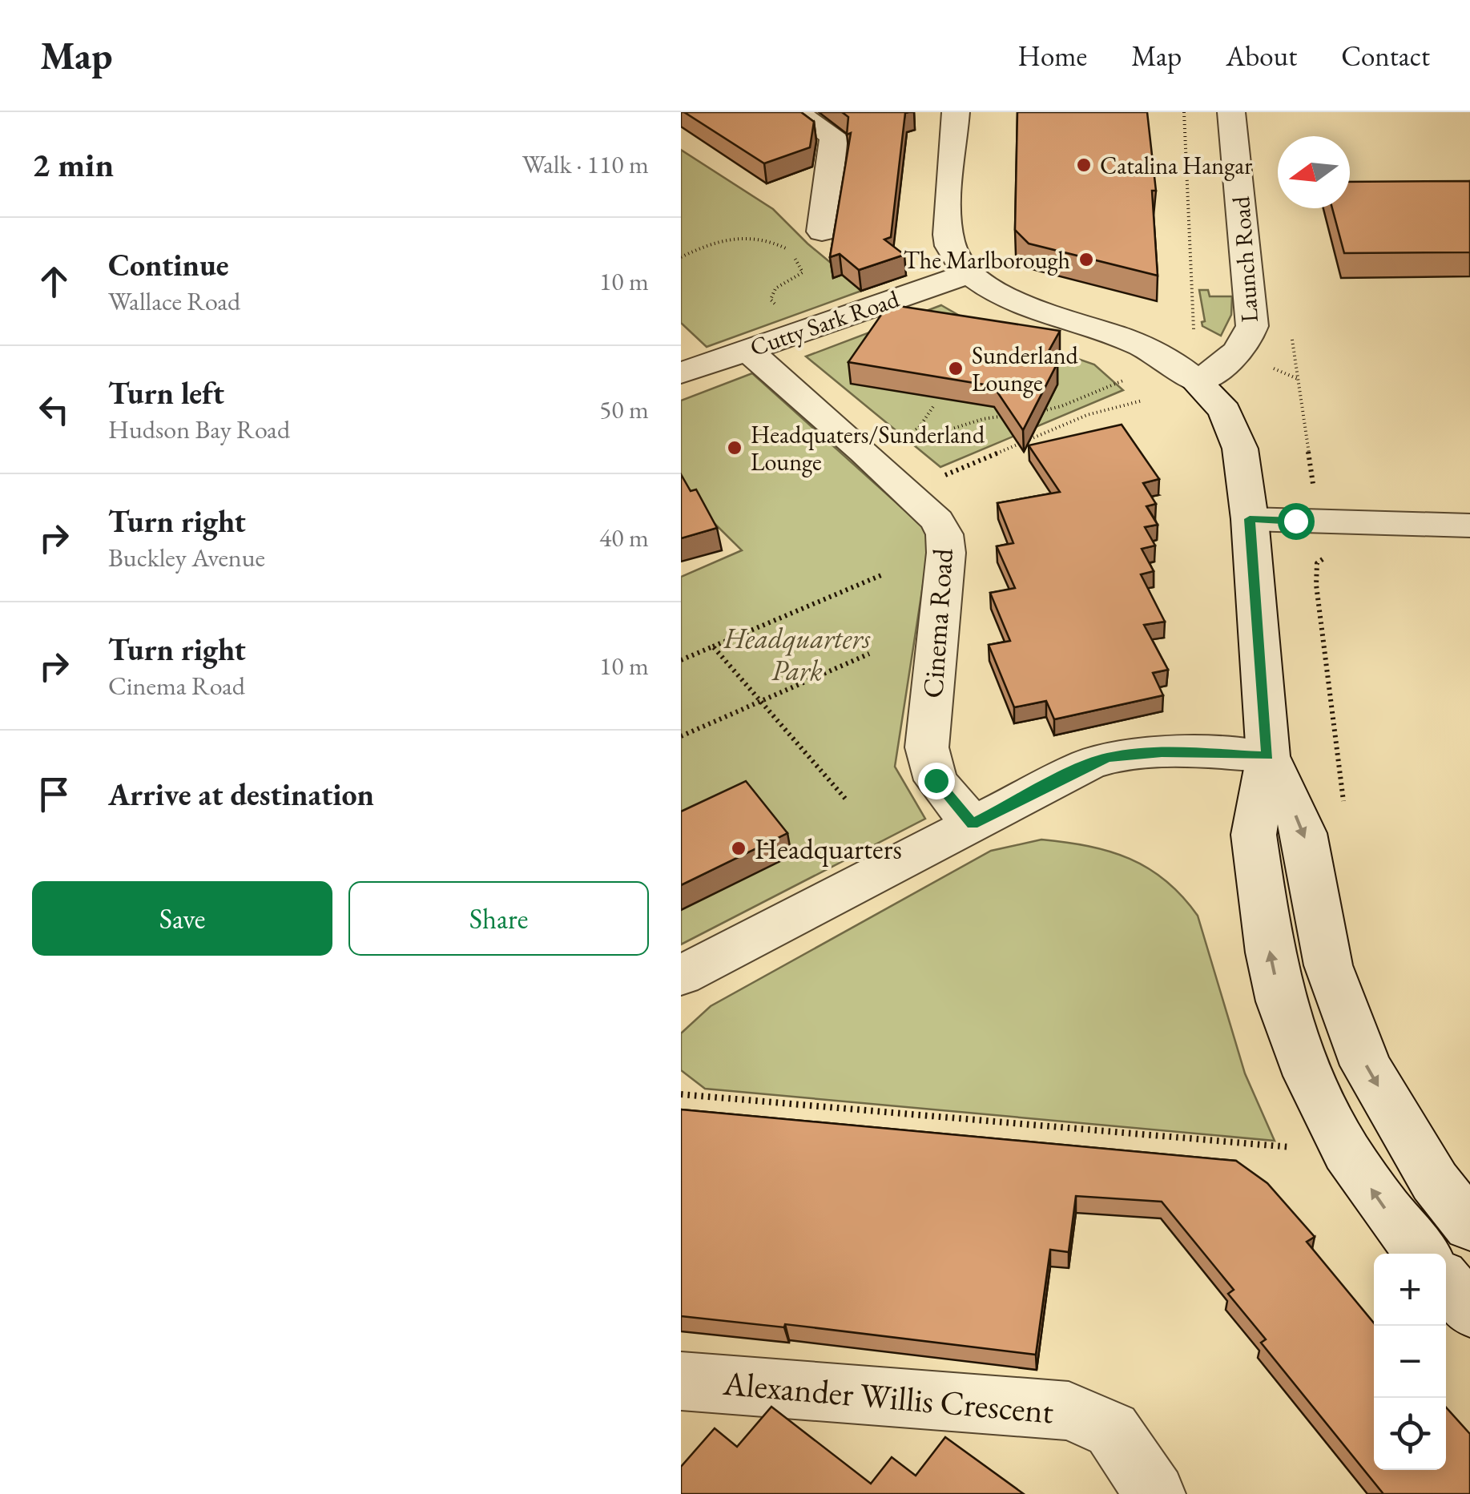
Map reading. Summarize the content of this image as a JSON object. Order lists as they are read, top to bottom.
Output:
{
  "streets": {
    "street": [
      "Launch Road",
      "Cutty Sark Road",
      "Cinema Road",
      "Alexander Willis Crescent"
    ]
  },
  "crossings": [
    ["Cutty Sark Road", "Cinema Road"]
  ],
  "parks": ["Headquarters Park"],
  "places": [
    "Catalina Hangar",
    "The Marlborough",
    "Sunderland Lounge",
    "Headquaters/Sunderland Lounge",
    "Headquarters"
  ],
  "north": "left",
  "page": {
    "header": "Map",
    "nav": [
      "Home",
      "Map",
      "About",
      "Contact"
    ],
    "heading": ["2 min", "Walk · 110 m"],
    "list": [
      ["Continue", "Wallace Road", "10 m"],
      ["Turn left", "Hudson Bay Road", "50 m"],
      ["Turn right", "Buckley Avenue", "40 m"],
      ["Turn right", "Cinema Road", "10 m"],
      "Arrive at destination"
    ],
    "buttons": ["Save", "Share"],
    "map_buttons": ["+", "−"]
  }
}
